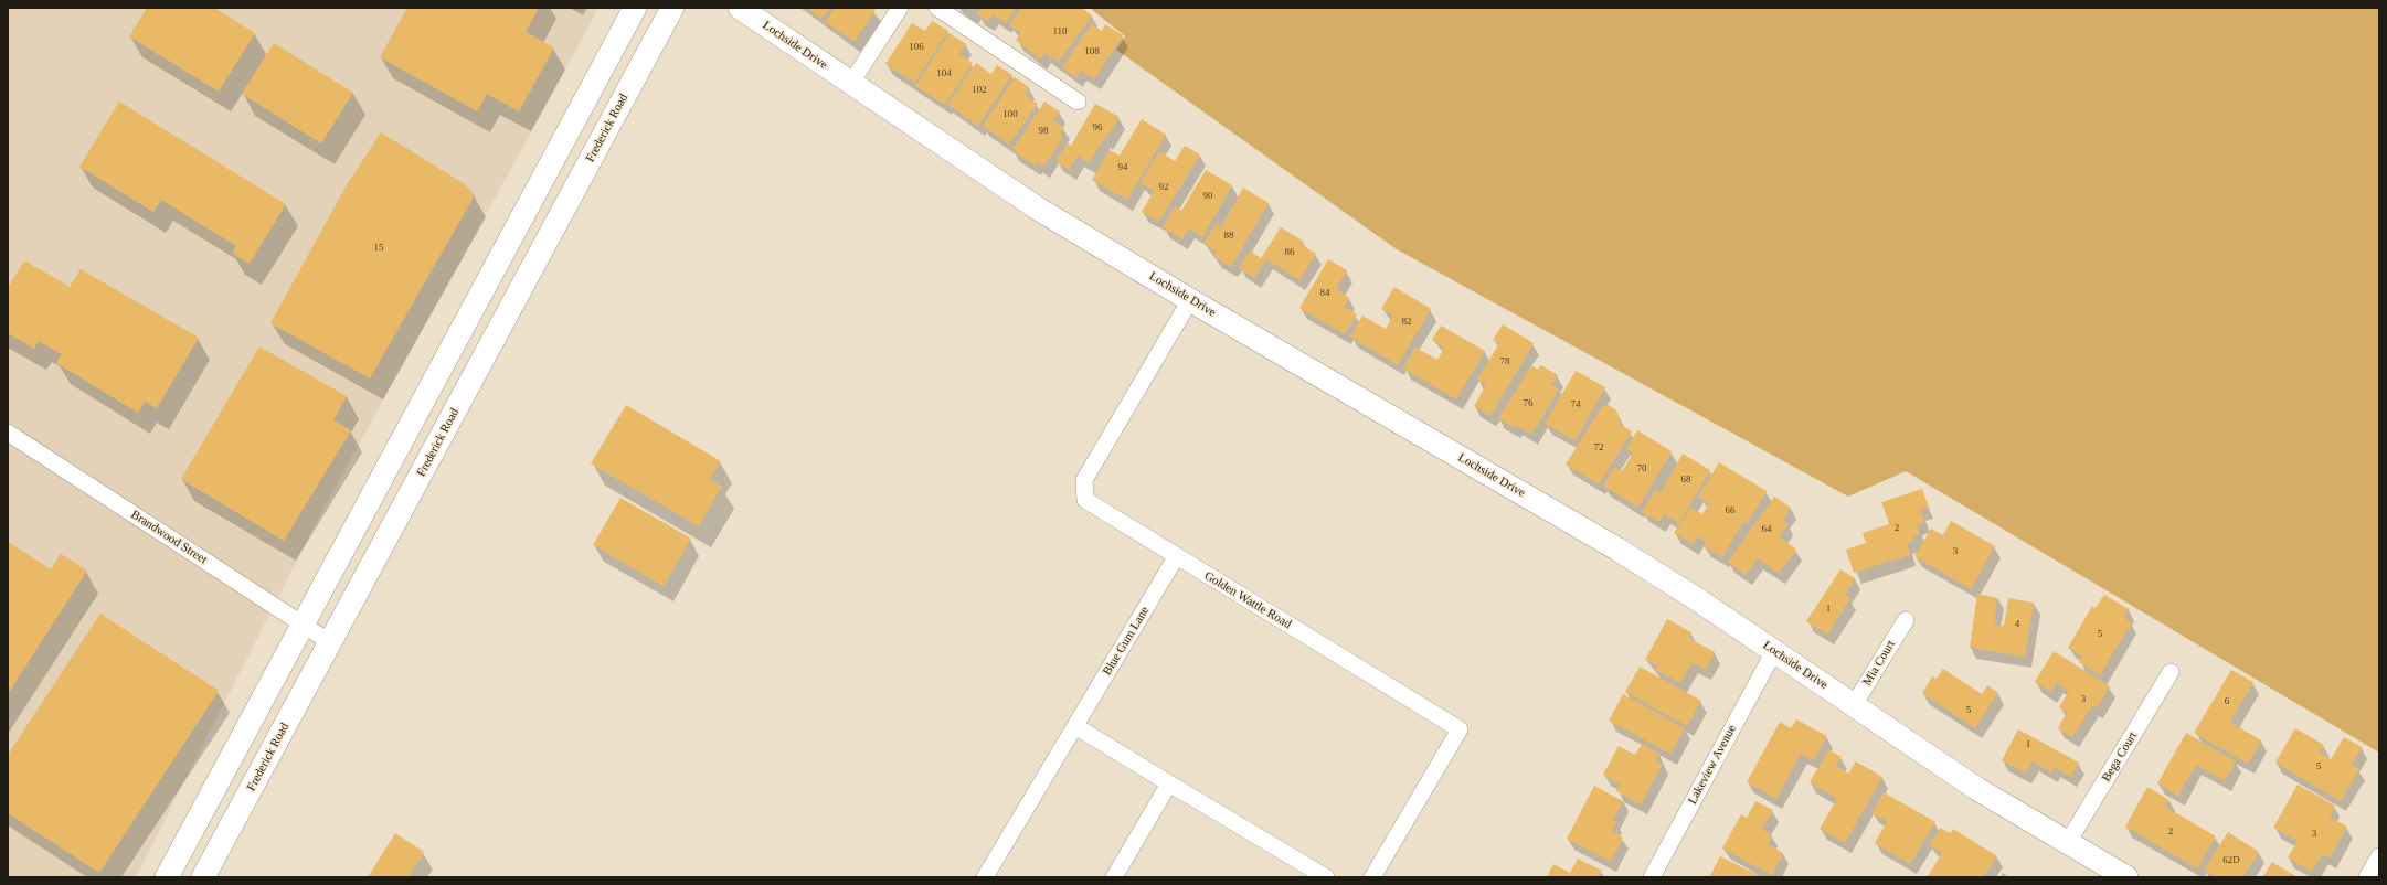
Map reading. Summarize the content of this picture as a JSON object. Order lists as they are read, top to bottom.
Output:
{
  "streets": {
    "main road": ["Lochside Drive", "Frederick Road"],
    "street": [
      "Brandwood Street",
      "Golden Wattle Road",
      "Blue Gum Lane",
      "Mia Court",
      "Bega Court",
      "Lakeview Avenue"
    ]
  },
  "crossings": [
    ["Lochside Drive", "Golden Wattle Road"],
    ["Lochside Drive", "Mia Court"],
    ["Lochside Drive", "Bega Court"],
    ["Lochside Drive", "Lakeview Avenue"],
    ["Frederick Road", "Brandwood Street"],
    ["Golden Wattle Road", "Blue Gum Lane"]
  ],
  "house_numbers": [
    "110",
    "106",
    "108",
    "104",
    "102",
    "100",
    "96",
    "98",
    "94",
    "92",
    "90",
    "88",
    "15",
    "86",
    "84",
    "82",
    "78",
    "76",
    "74",
    "72",
    "70",
    "68",
    "66",
    "2",
    "64",
    "3",
    "1",
    "4",
    "5",
    "3",
    "6",
    "5",
    "1",
    "5",
    "2",
    "3",
    "62D"
  ]
}
